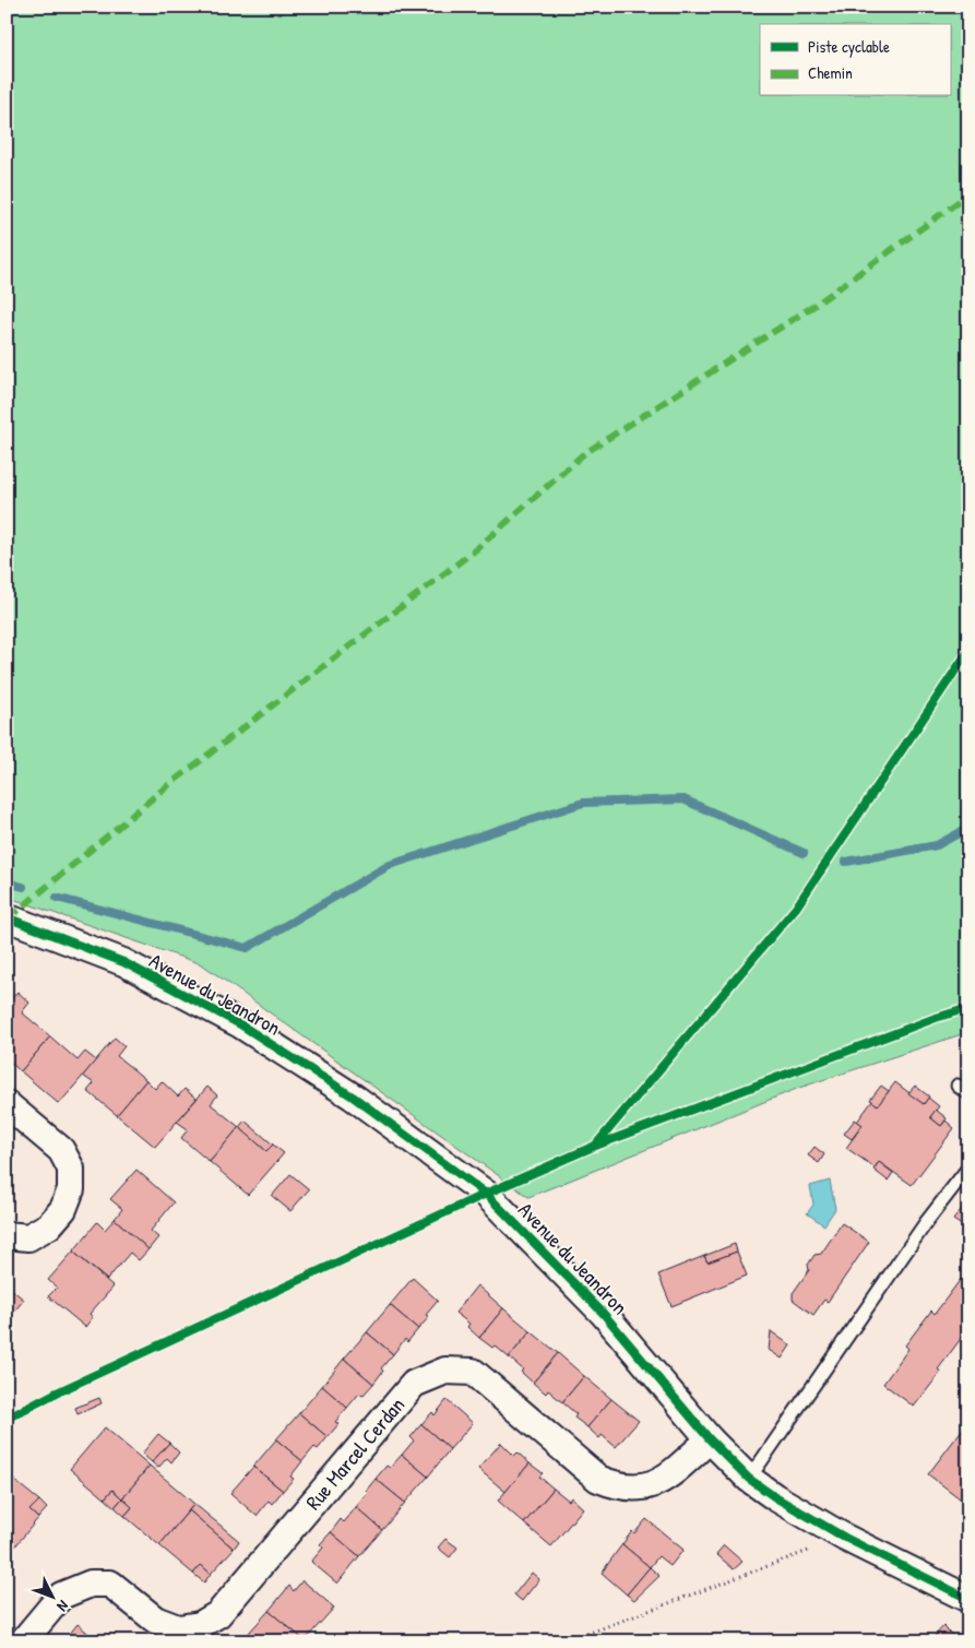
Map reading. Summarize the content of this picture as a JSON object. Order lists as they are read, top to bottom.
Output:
{
  "streets": {
    "street": ["Avenue du Jeandron", "Rue Marcel Cerdan"]
  },
  "crossings": [
    ["Avenue du Jeandron", "Rue Marcel Cerdan"]
  ],
  "legend": ["Piste cyclable", "Chemin"],
  "north": "bottom right"
}
